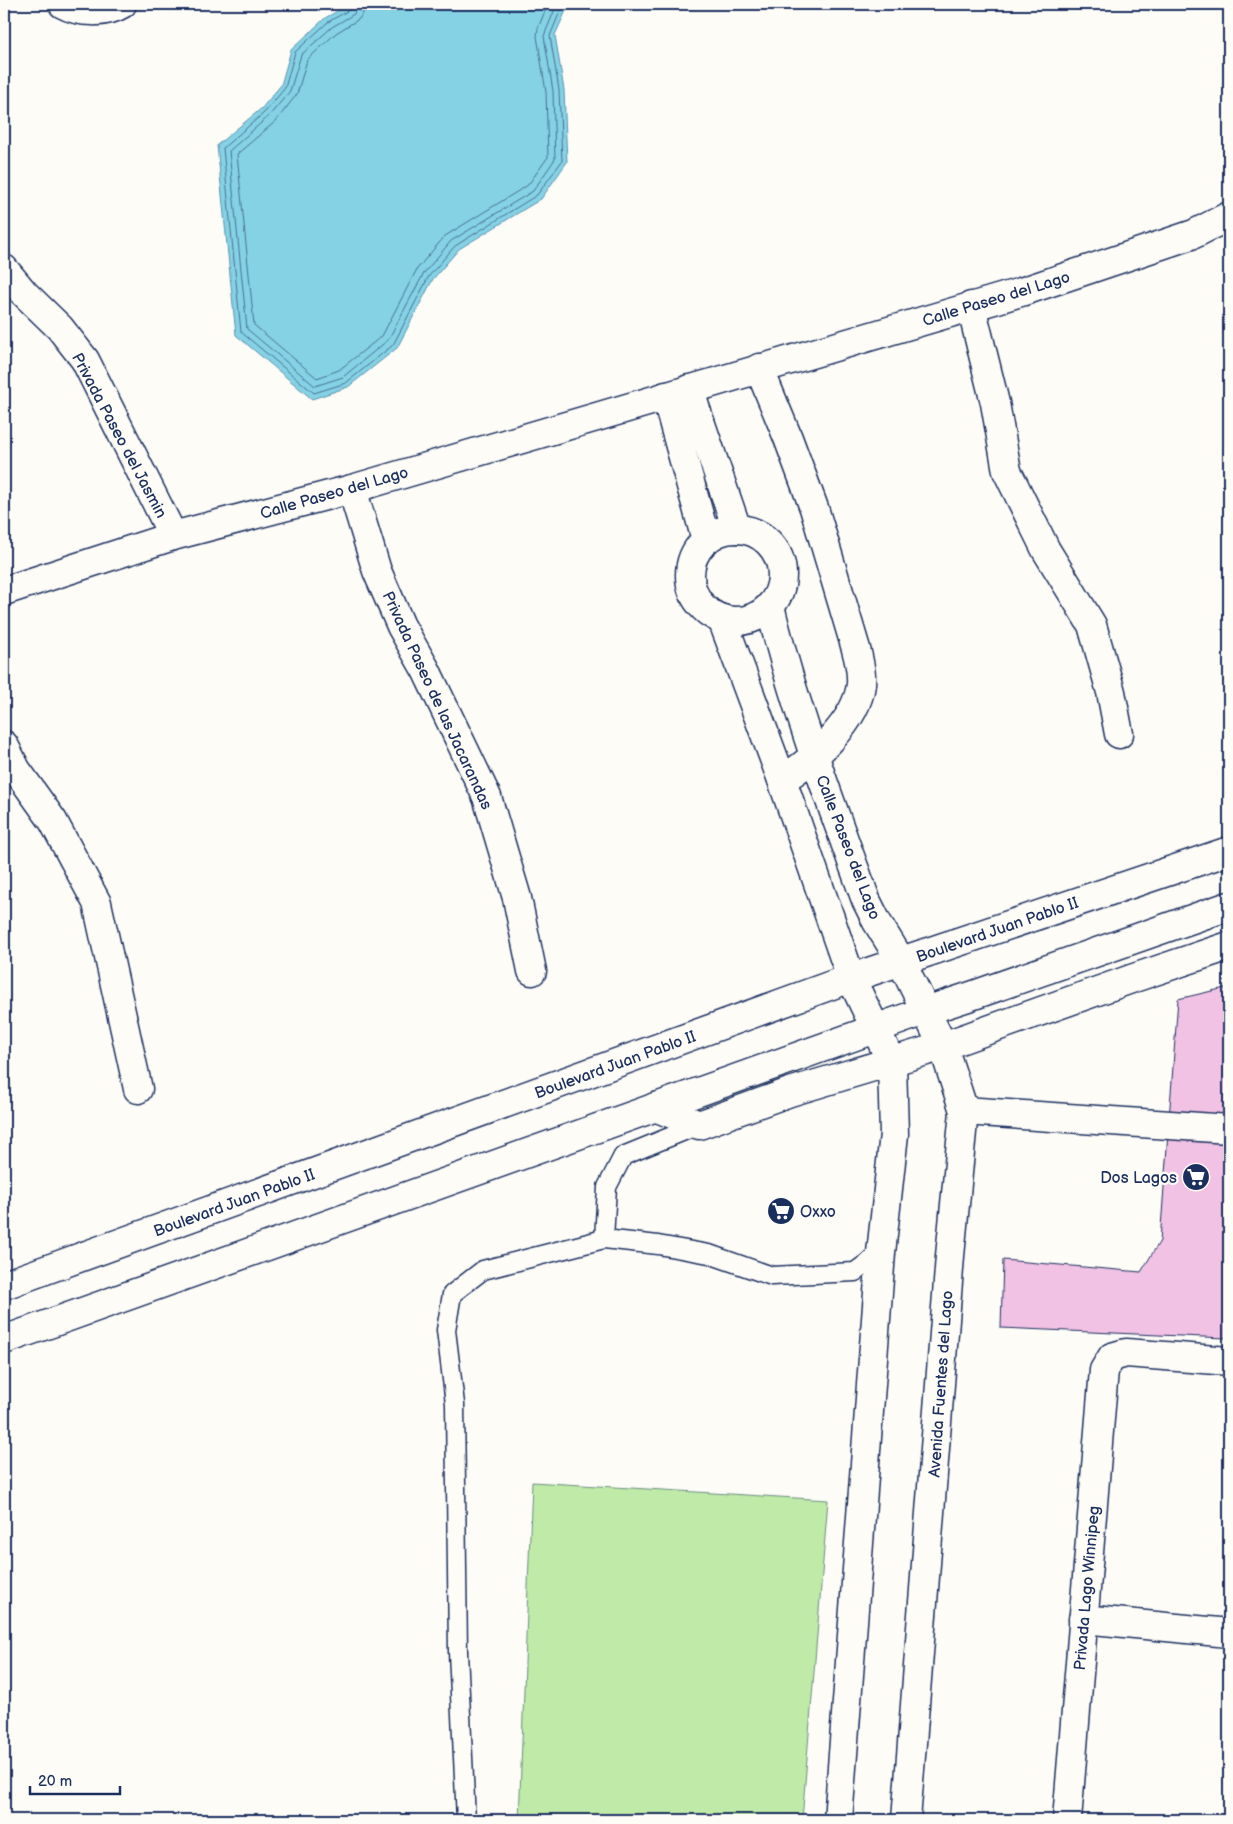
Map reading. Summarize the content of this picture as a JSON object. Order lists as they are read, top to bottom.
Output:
{
  "streets": {
    "street": [
      "Calle Paseo del Lago",
      "Privada Paseo del Jasmin",
      "Privada Paseo de las Jacarandas",
      "Boulevard Juan Pablo II",
      "Avenida Fuentes del Lago",
      "Privada Lago Winnipeg"
    ]
  },
  "crossings": [
    ["Calle Paseo del Lago", "Privada Paseo del Jasmin"],
    ["Calle Paseo del Lago", "Privada Paseo de las Jacarandas"],
    ["Calle Paseo del Lago", "Boulevard Juan Pablo II"],
    ["Calle Paseo del Lago", "Avenida Fuentes del Lago"],
    ["Boulevard Juan Pablo II", "Avenida Fuentes del Lago"]
  ],
  "places": {
    "supermarket": ["Dos Lagos", "Oxxo"]
  },
  "scale_bar": "20 m"
}
